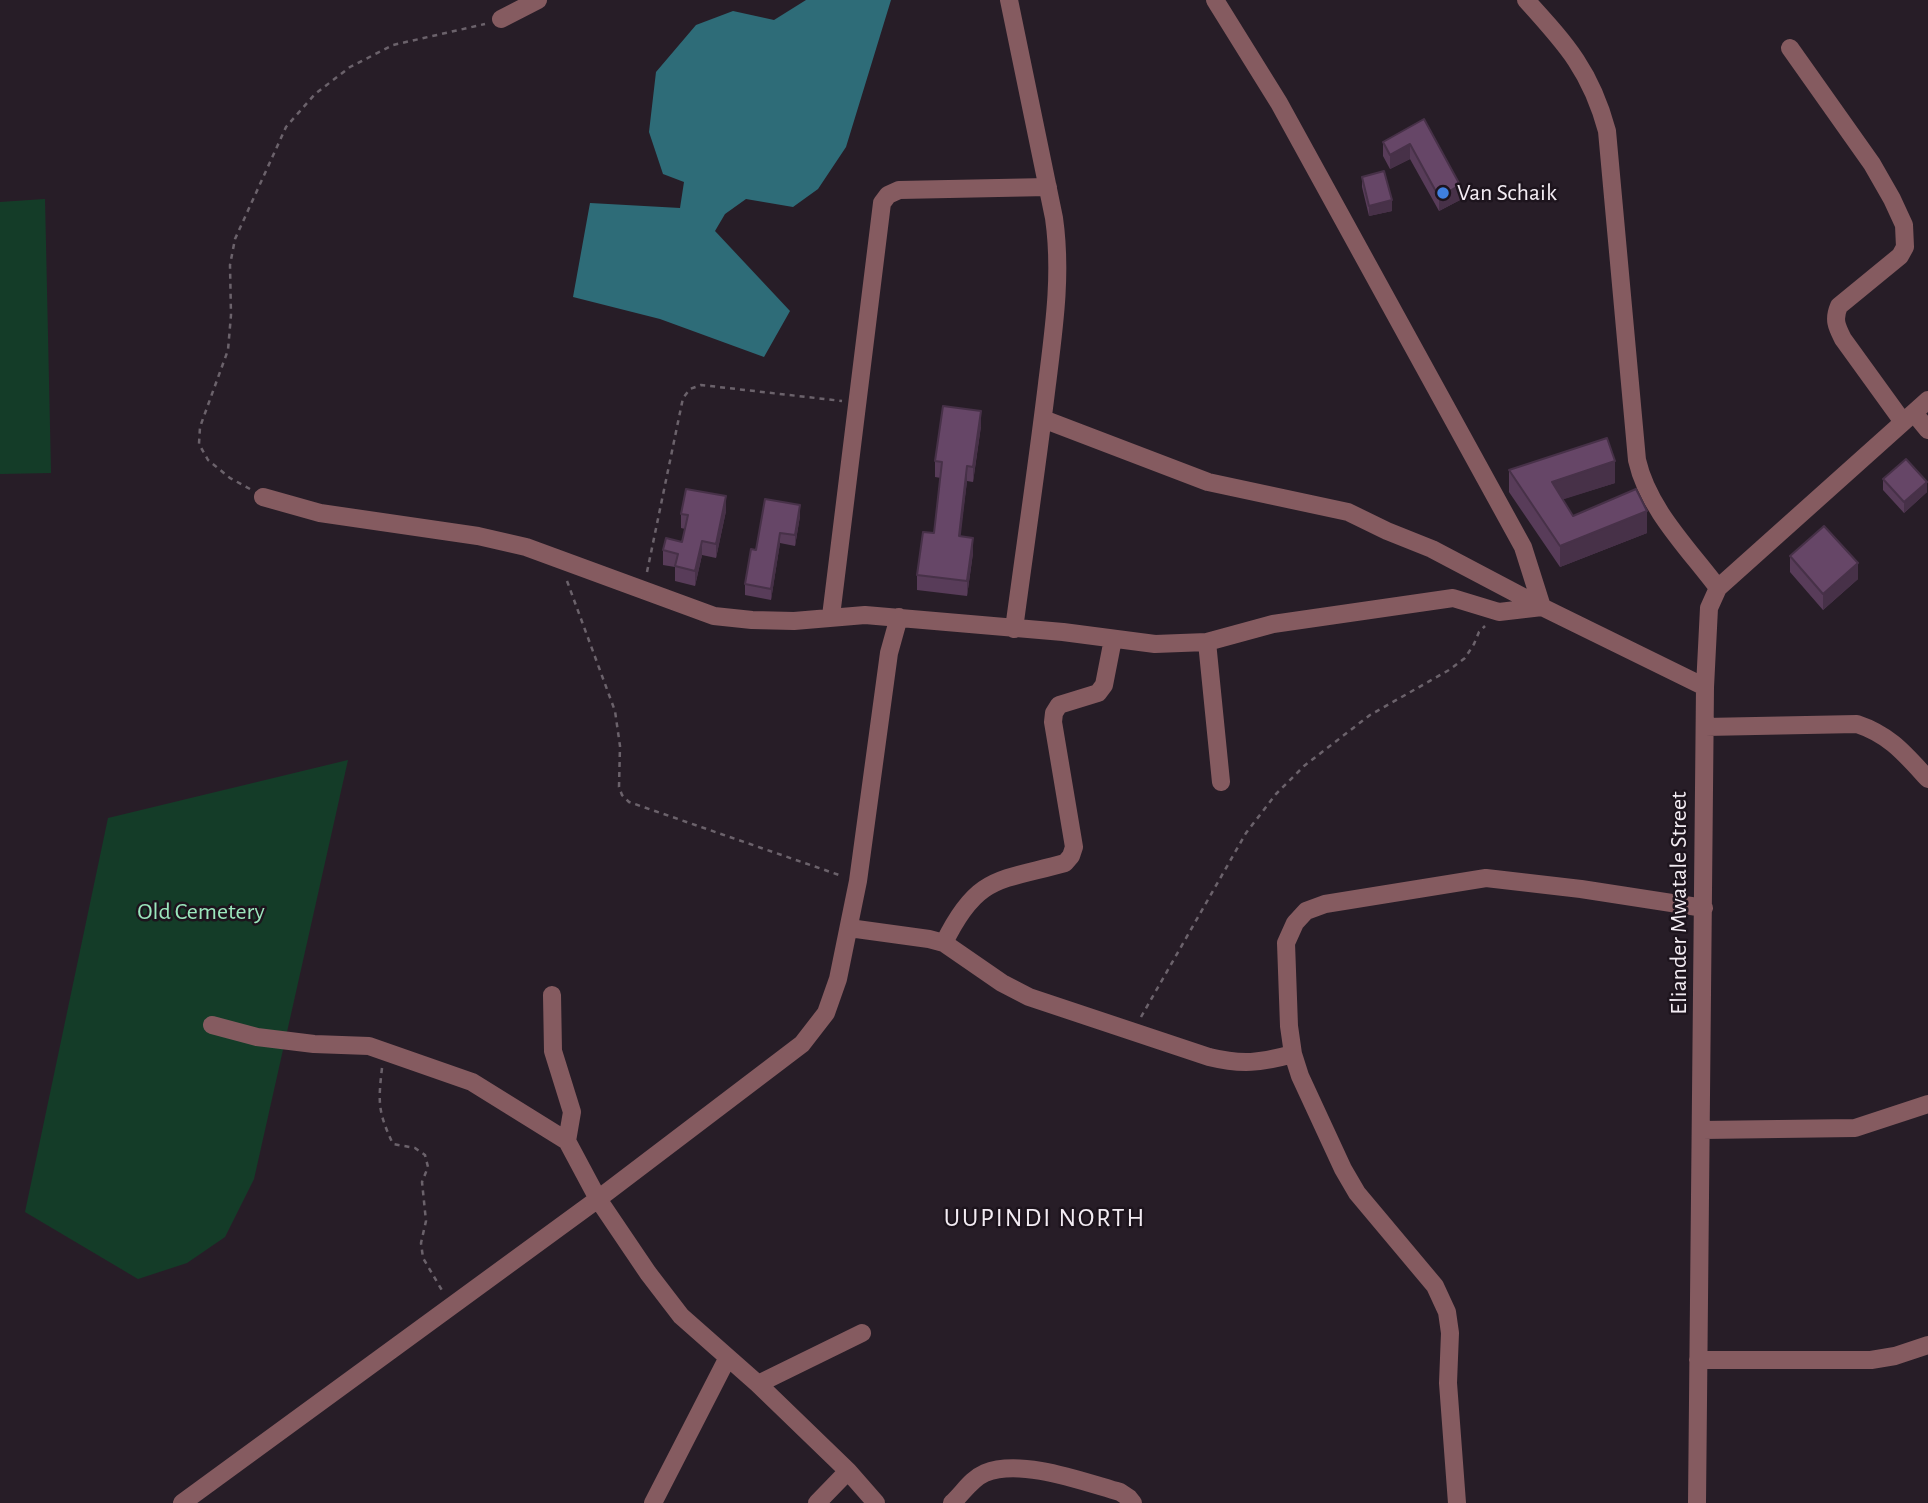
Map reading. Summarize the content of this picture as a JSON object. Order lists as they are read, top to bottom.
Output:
{
  "streets": {
    "street": ["Eliander Mwatale Street"]
  },
  "districts": ["UUPINDI NORTH"],
  "parks": ["Old Cemetery"],
  "places": ["Van Schaik"]
}
